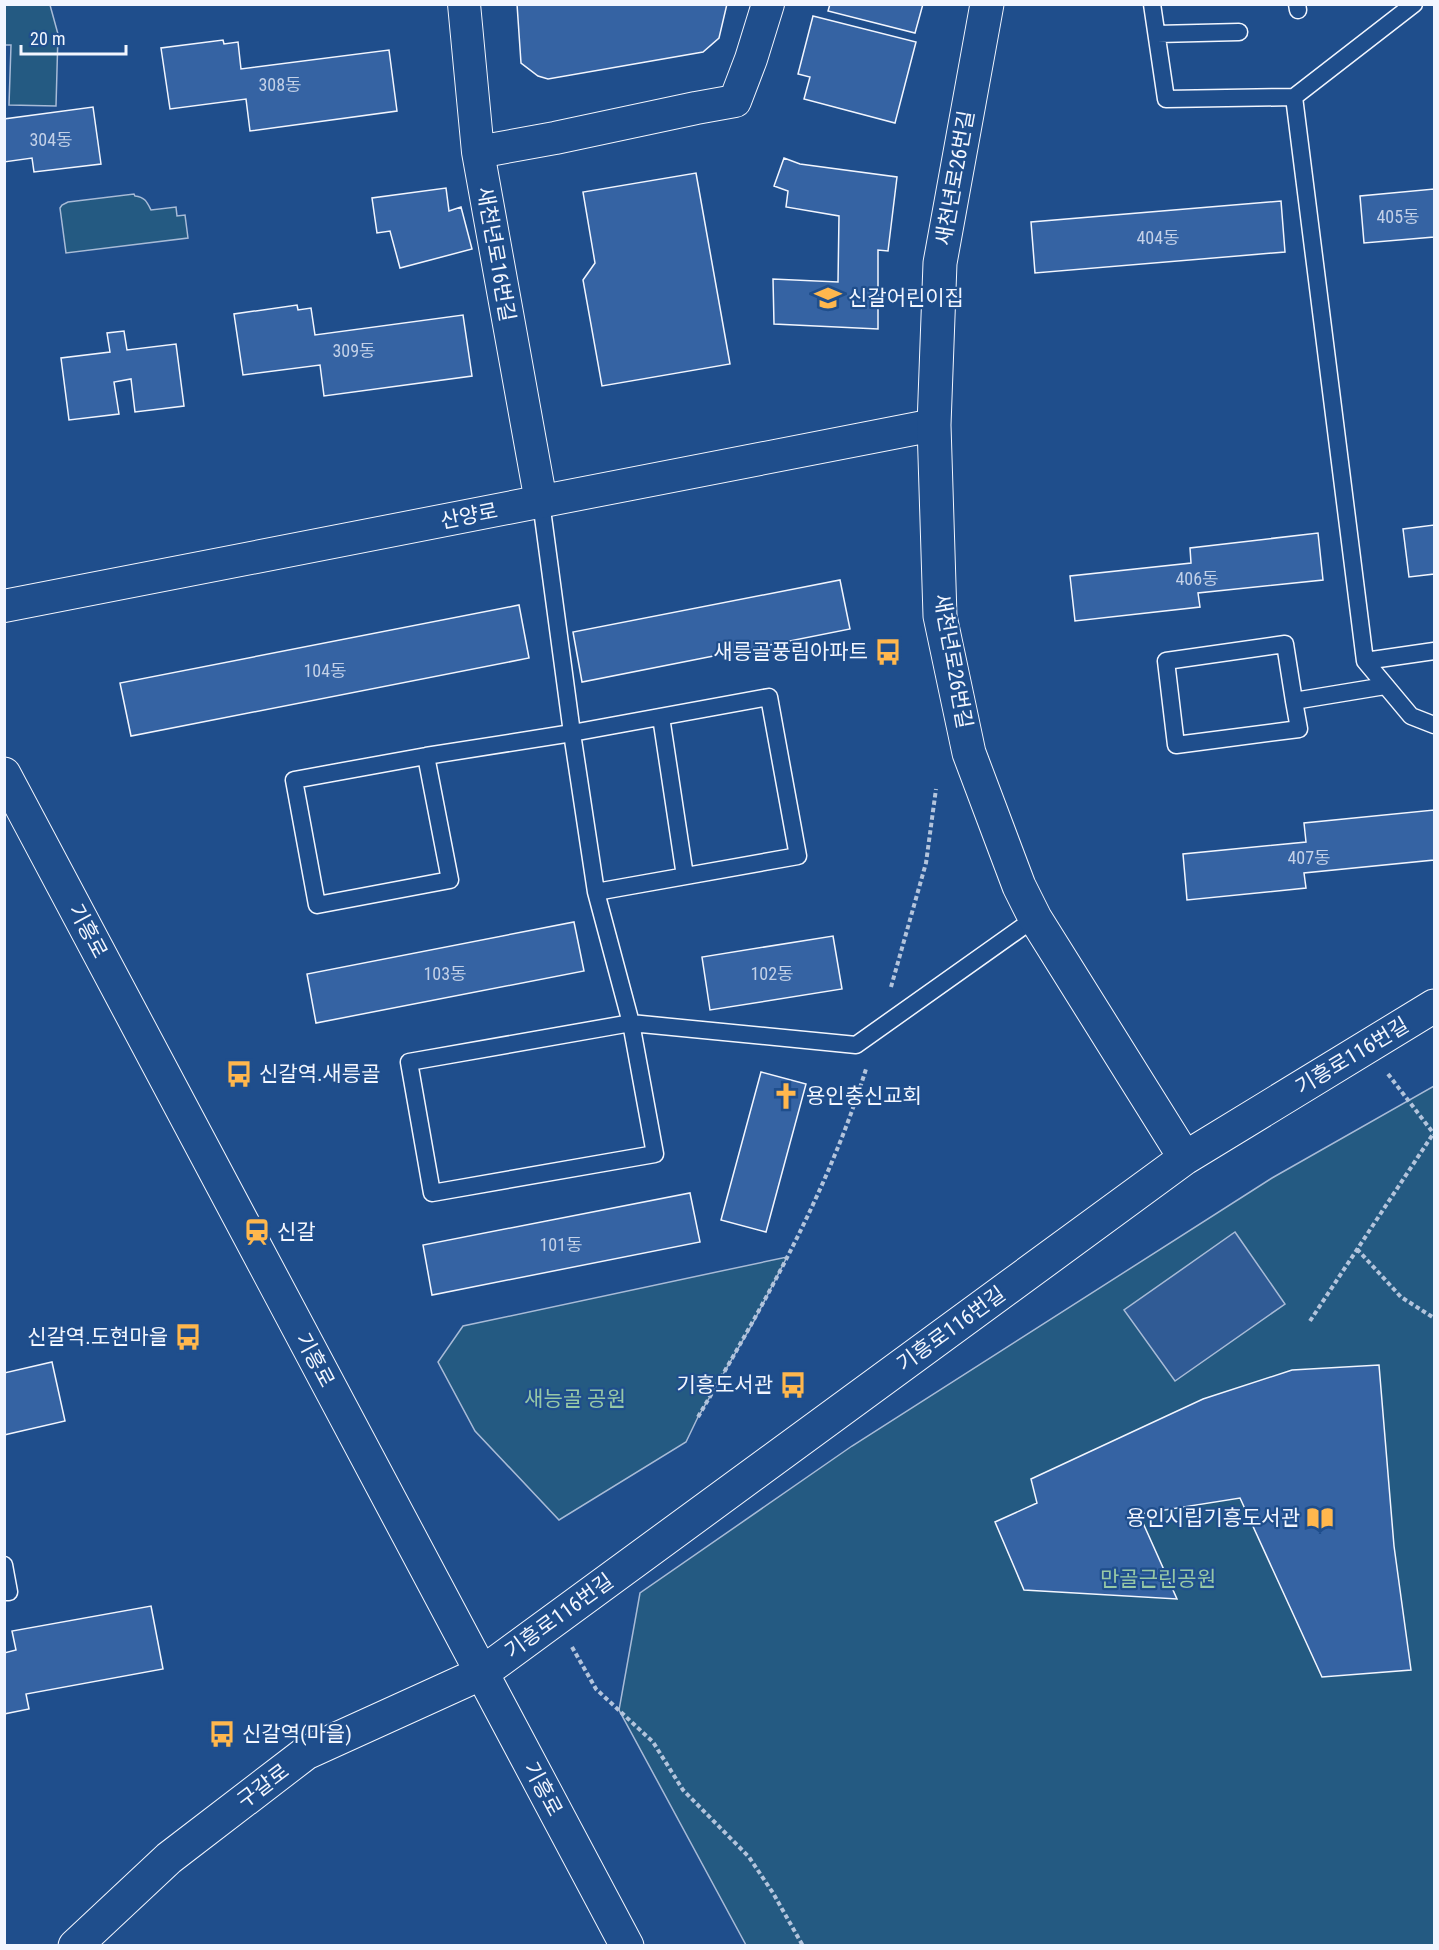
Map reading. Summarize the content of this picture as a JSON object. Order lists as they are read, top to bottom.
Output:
{
  "streets": {
    "street": [
      "새천년로26번길",
      "새천년로16번길",
      "산양로",
      "기흥로",
      "기흥로116번길",
      "구갈로"
    ]
  },
  "crossings": [
    ["새천년로26번길", "산양로"],
    ["새천년로26번길", "기흥로116번길"],
    ["새천년로16번길", "산양로"],
    ["기흥로", "기흥로116번길"],
    ["기흥로", "구갈로"],
    ["기흥로116번길", "구갈로"]
  ],
  "parks": ["새능골 공원", "만골근린공원"],
  "places": {
    "school or university": ["신갈어린이집"],
    "bus stop": [
      "새릉골풍림아파트",
      "신갈역.새릉골",
      "신갈역.도현마을",
      "기흥도서관",
      "신갈역(마을)"
    ],
    "church": ["용인충신교회"],
    "station": ["신갈"],
    "library": ["용인시립기흥도서관"]
  },
  "house_numbers": [
    "308동",
    "304동",
    "405동",
    "404동",
    "309동",
    "406동",
    "104동",
    "407동",
    "103동",
    "102동",
    "101동"
  ],
  "scale_bar": "20 m"
}
